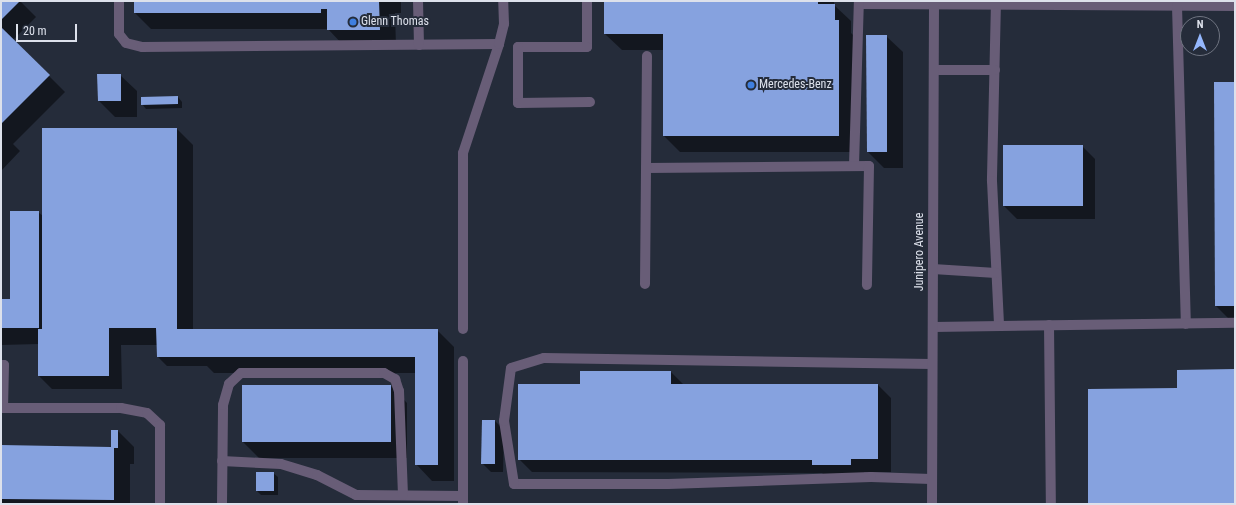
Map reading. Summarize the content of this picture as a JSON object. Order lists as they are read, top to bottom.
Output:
{
  "streets": {
    "street": ["Junipero Avenue"]
  },
  "places": ["Glenn Thomas", "Mercedes-Benz"],
  "scale_bar": "20 m",
  "north": "top"
}
